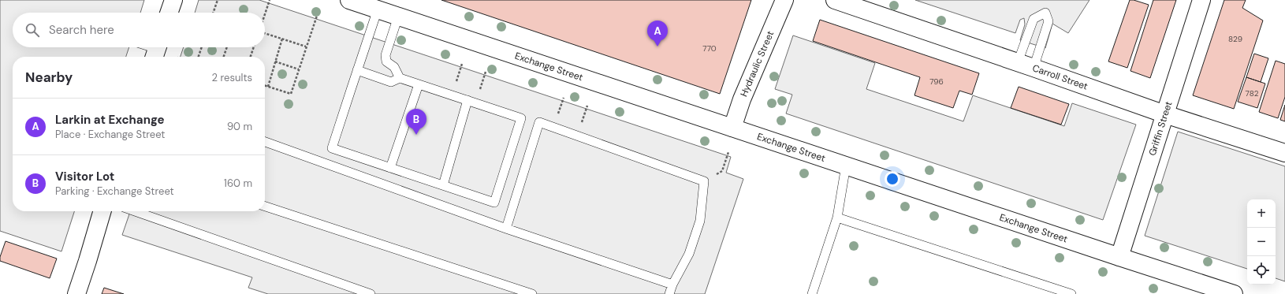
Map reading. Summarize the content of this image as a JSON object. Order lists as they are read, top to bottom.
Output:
{
  "streets": {
    "street": [
      "Hydraulic Street",
      "Exchange Street",
      "Carroll Street",
      "Griffin Street"
    ]
  },
  "crossings": [
    ["Hydraulic Street", "Exchange Street"],
    ["Exchange Street", "Griffin Street"],
    ["Carroll Street", "Griffin Street"]
  ],
  "house_numbers": [
    "829",
    "770",
    "796",
    "782"
  ],
  "page": {
    "search": "Search here",
    "pins": ["A", "B"],
    "heading": ["Nearby", "2 results"],
    "list": [
      {
        "mark": "A",
        "name": "Larkin at Exchange",
        "note": "Place · Exchange Street",
        "value": "90 m"
      },
      {
        "mark": "B",
        "name": "Visitor Lot",
        "note": "Parking · Exchange Street",
        "value": "160 m"
      }
    ],
    "map_buttons": ["+", "−"]
  }
}
